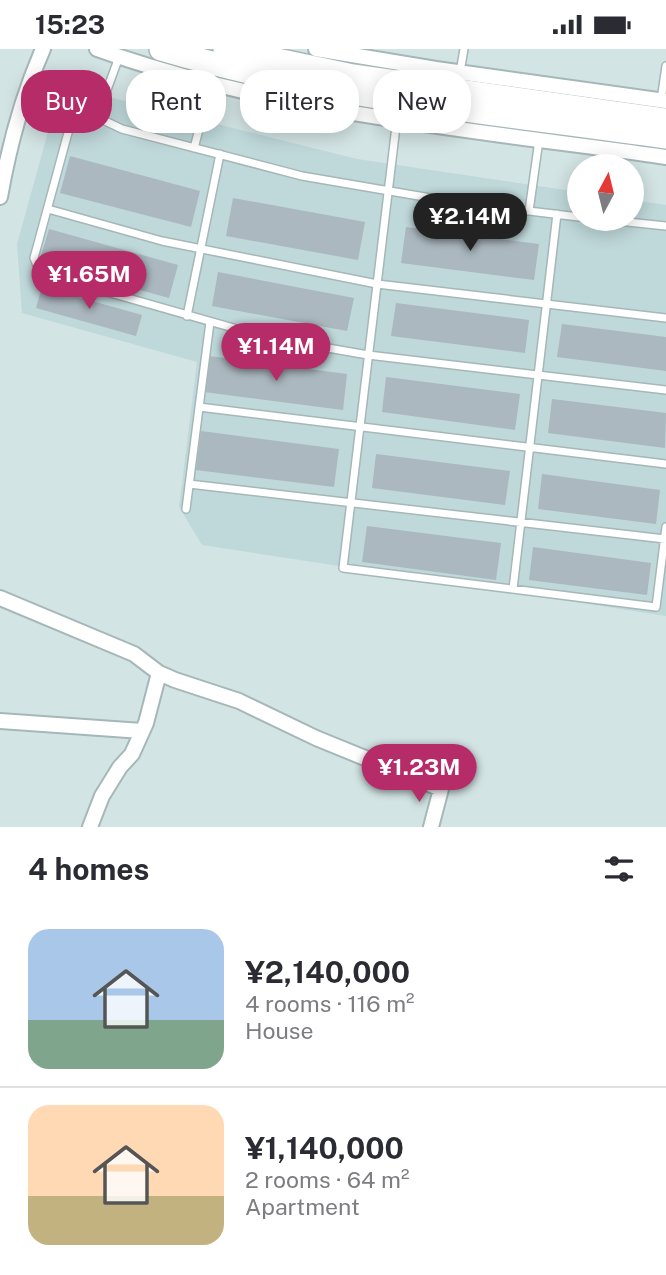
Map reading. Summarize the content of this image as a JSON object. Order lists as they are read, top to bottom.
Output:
{
  "north": "top",
  "page": {
    "status": "15:23",
    "chip": [
      "Buy",
      "Rent",
      "Filters",
      "New"
    ],
    "price": [
      "¥2.14M",
      "¥1.65M",
      "¥1.14M",
      "¥1.23M"
    ],
    "heading": "4 homes",
    "list": [
      {
        "name": "¥2,140,000",
        "note": "4 rooms · 116 m² · House"
      },
      {
        "name": "¥1,140,000",
        "note": "2 rooms · 64 m² · Apartment"
      }
    ]
  }
}
